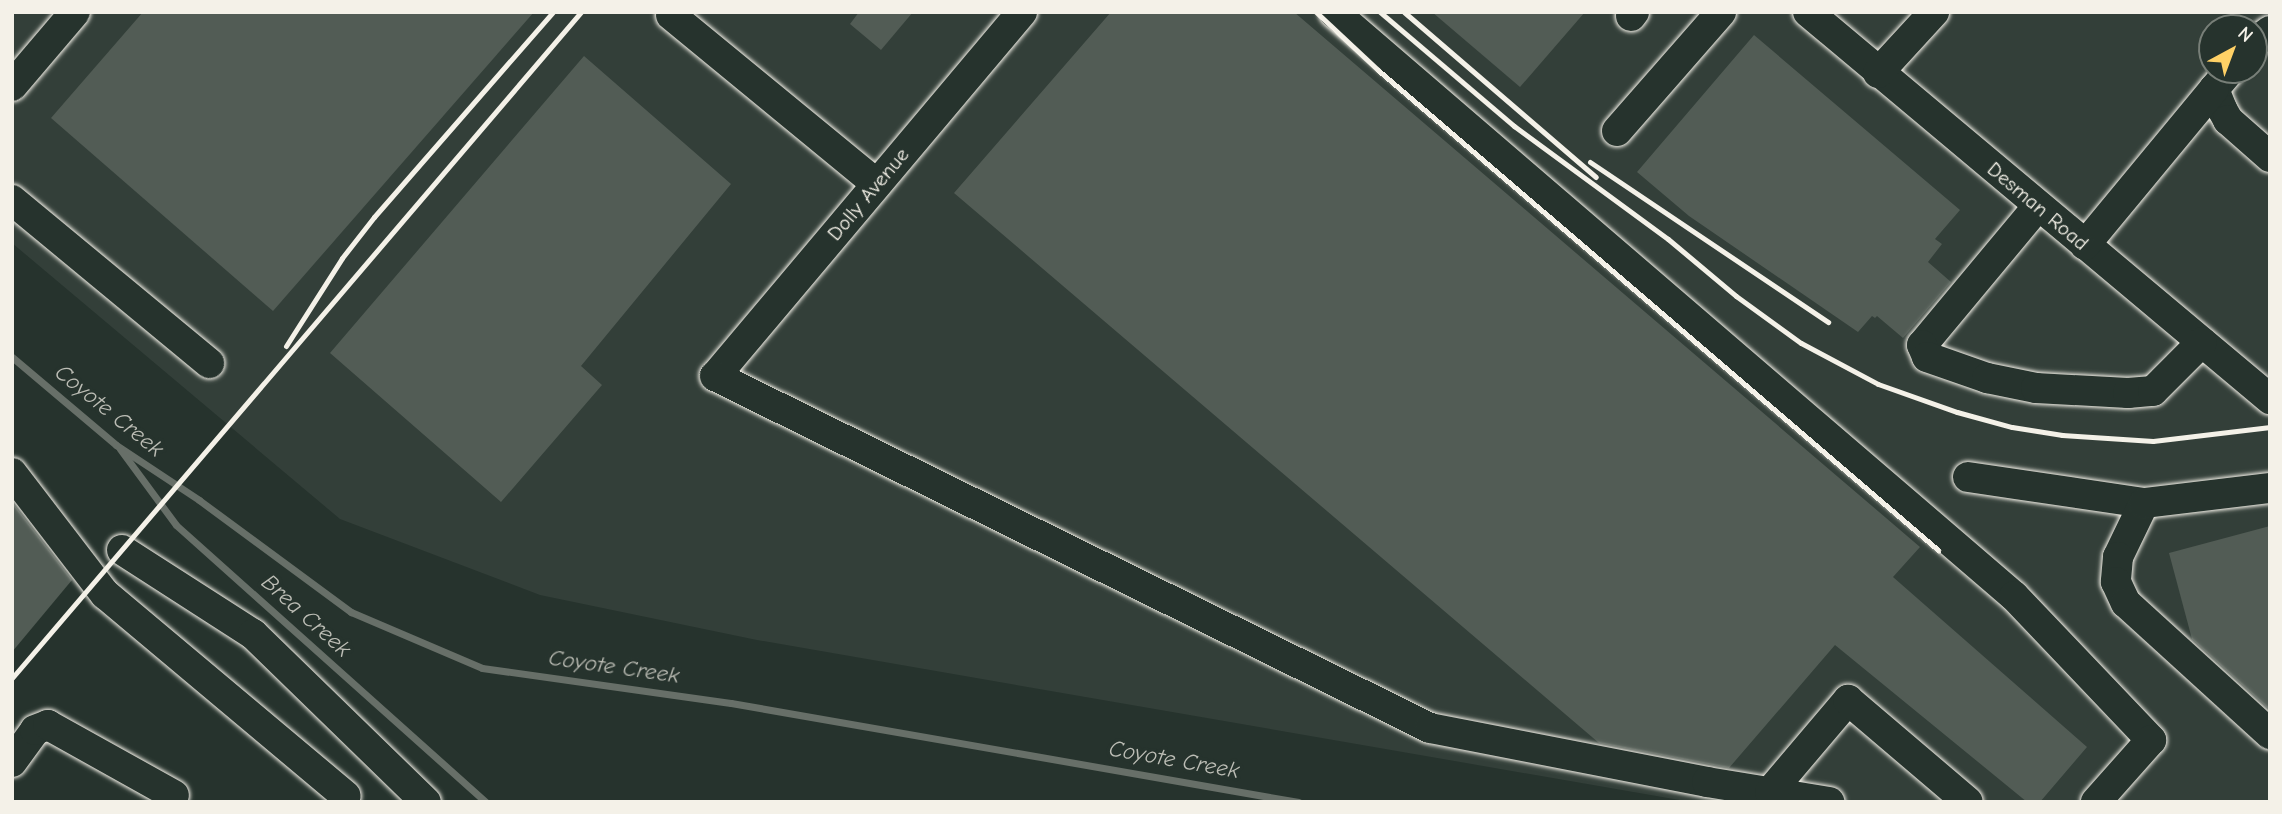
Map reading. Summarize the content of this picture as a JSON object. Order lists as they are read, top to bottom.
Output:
{
  "streets": {
    "street": ["Dolly Avenue", "Desman Road"]
  },
  "water": ["Coyote Creek", "Brea Creek"],
  "north": "top right"
}
